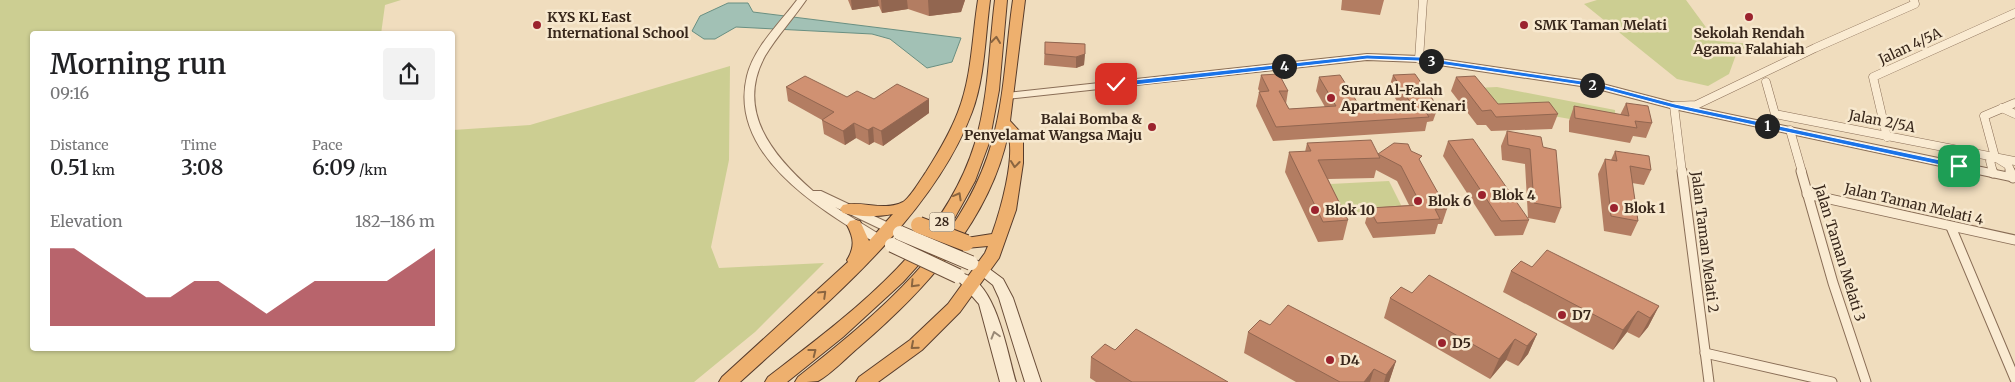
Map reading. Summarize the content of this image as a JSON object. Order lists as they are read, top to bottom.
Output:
{
  "streets": {
    "highway": ["28"],
    "street": [
      "Jalan 4/5A",
      "Jalan 2/5A",
      "Jalan Taman Melati 4",
      "Jalan Taman Melati 2",
      "Jalan Taman Melati 3"
    ]
  },
  "crossings": [
    ["Jalan 4/5A", "Jalan 2/5A"],
    ["Jalan Taman Melati 4", "Jalan Taman Melati 3"]
  ],
  "places": [
    "Sekolah Rendah Agama Falahiah",
    "KYS KL East International School",
    "SMK Taman Melati",
    "Surau Al-Falah Apartment Kenari",
    "Balai Bomba & Penyelamat Wangsa Maju",
    "Blok 4",
    "Blok 6",
    "Blok 1",
    "Blok 10",
    "D7",
    "D5",
    "D4"
  ],
  "page": {
    "heading": ["Morning run", "09:16"],
    "pins": [
      "3",
      "4",
      "2",
      "1"
    ],
    "stats": [
      ["Distance", "0.51 km"],
      ["Time", "3:08"],
      ["Pace", "6:09 /km"]
    ],
    "chart": ["Elevation", "182–186 m"]
  }
}
